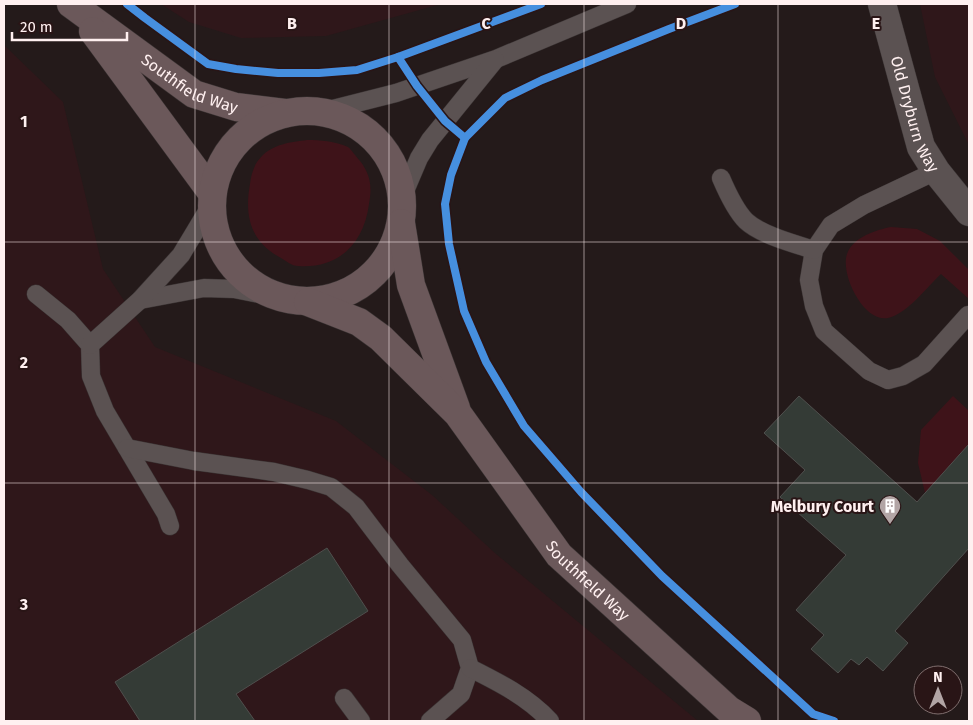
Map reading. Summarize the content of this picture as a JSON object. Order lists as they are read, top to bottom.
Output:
{
  "streets": {
    "highway": ["Southfield Way"],
    "street": ["Old Dryburn Way"]
  },
  "places": {
    "building": ["Melbury Court"]
  },
  "scale_bar": "20 m",
  "north": "top",
  "grid": {
    "columns": [
      "B",
      "C",
      "D",
      "E"
    ],
    "rows": ["1", "2", "3"]
  }
}
